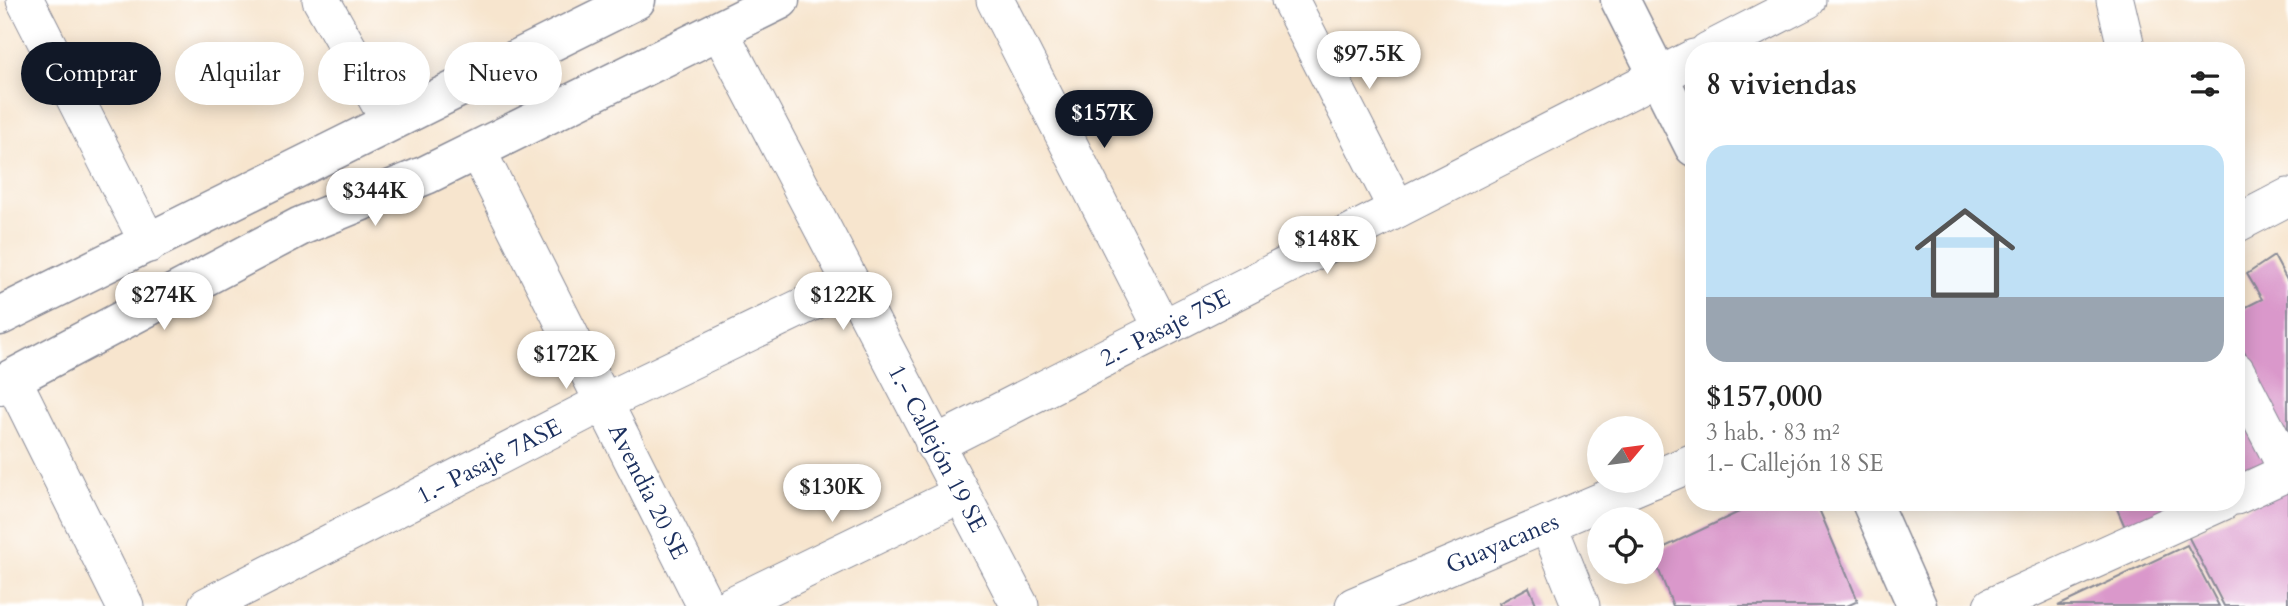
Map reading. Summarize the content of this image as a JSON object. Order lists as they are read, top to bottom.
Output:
{
  "streets": {
    "street": [
      "2.- Pasaje 7SE",
      "1.- Callejón 19 SE",
      "1.- Pasaje 7ASE",
      "Avendia 20 SE",
      "Guayacanes"
    ]
  },
  "crossings": [
    ["2.- Pasaje 7SE", "1.- Callejón 19 SE"],
    ["1.- Callejón 19 SE", "1.- Pasaje 7ASE"],
    ["1.- Pasaje 7ASE", "Avendia 20 SE"]
  ],
  "north": "top right",
  "page": {
    "price": [
      "$97.5K",
      "$157K",
      "$344K",
      "$148K",
      "$274K",
      "$122K",
      "$172K",
      "$130K"
    ],
    "chip": [
      "Comprar",
      "Alquilar",
      "Filtros",
      "Nuevo"
    ],
    "heading": "8 viviendas",
    "list": [
      {
        "name": "$157,000",
        "note": "3 hab. · 83 m² · 1.- Callejón 18 SE"
      }
    ]
  }
}
